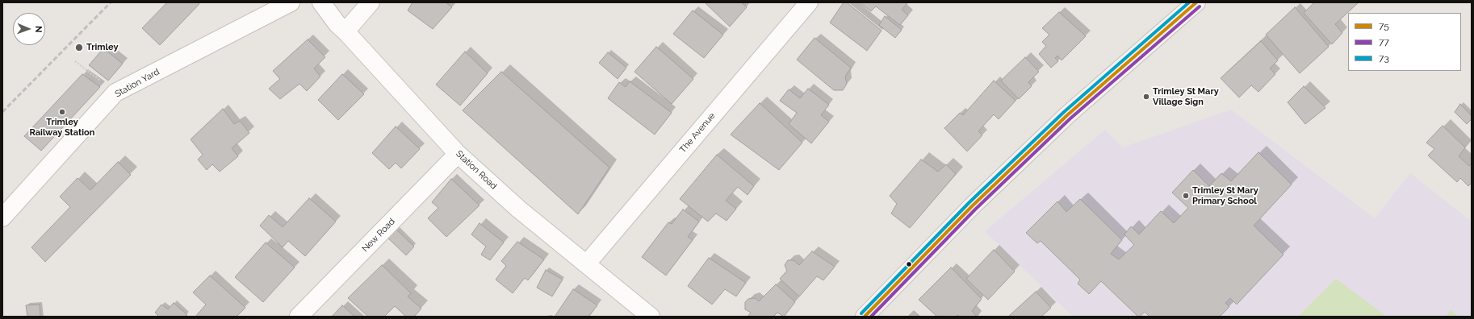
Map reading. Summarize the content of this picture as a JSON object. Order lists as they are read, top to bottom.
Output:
{
  "streets": {
    "street": [
      "Station Yard",
      "The Avenue",
      "Station Road",
      "New Road"
    ]
  },
  "crossings": [
    ["The Avenue", "Station Road"],
    ["Station Road", "New Road"]
  ],
  "places": [
    "Trimley",
    "Trimley St Mary Village Sign",
    "Trimley Railway Station",
    "Trimley St Mary Primary School"
  ],
  "lines": ["transit line 75", "transit line 73", "transit line 77"],
  "legend": ["75", "77", "73"],
  "north": "right"
}
